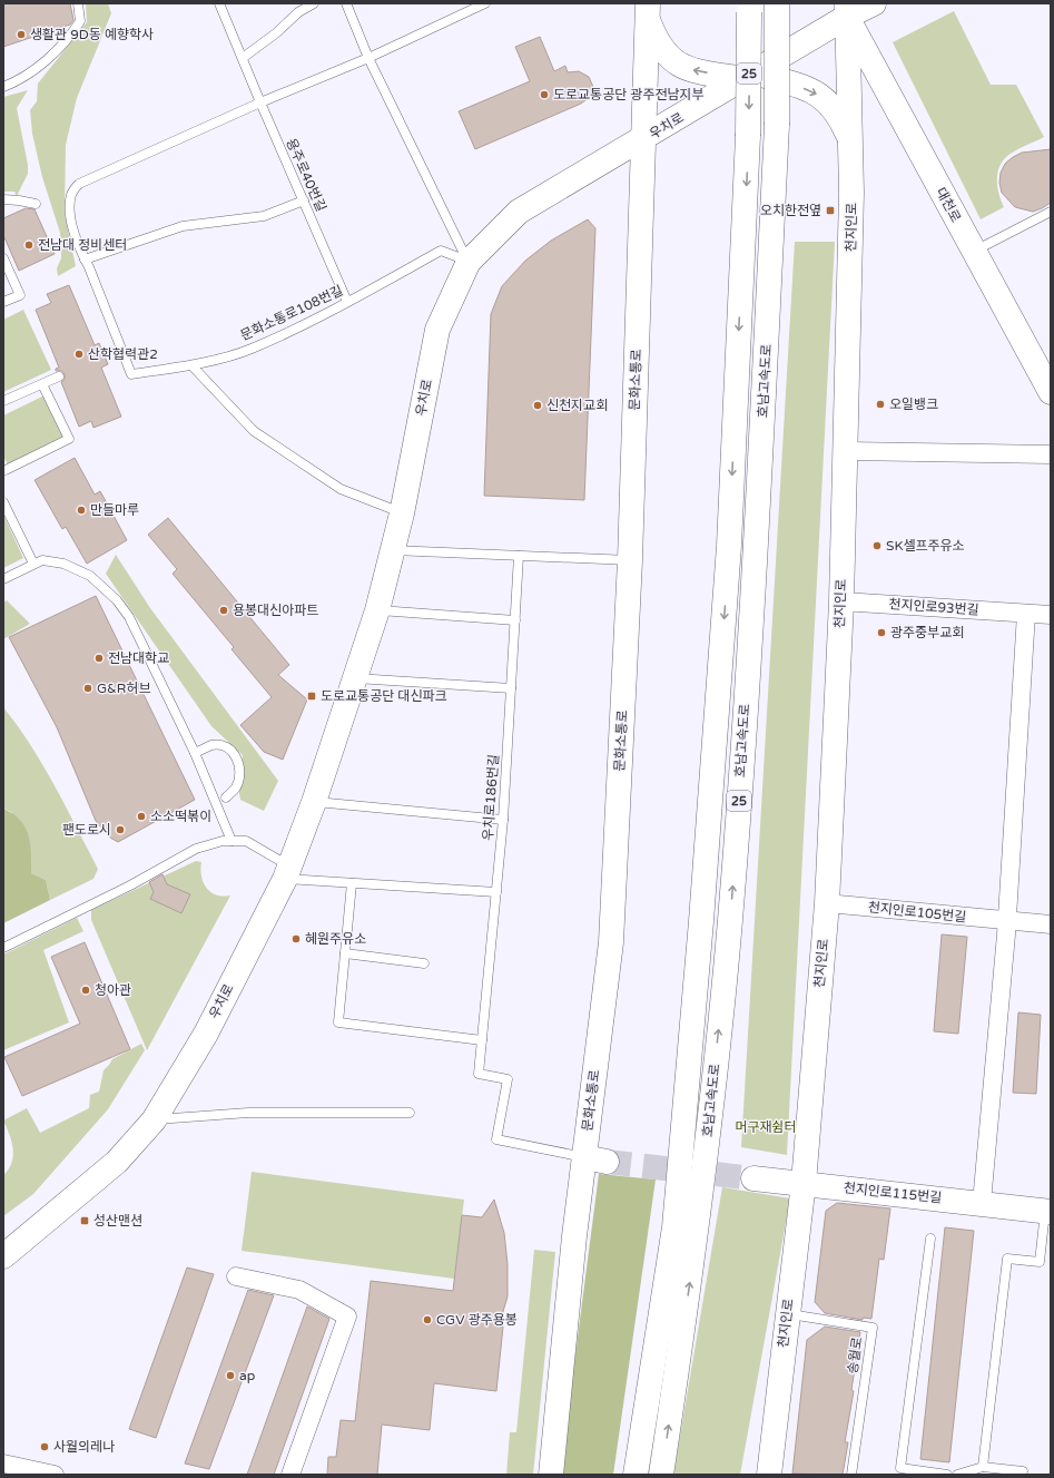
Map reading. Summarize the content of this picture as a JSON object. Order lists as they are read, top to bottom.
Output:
{
  "streets": {
    "main road": [
      "25",
      "우치로",
      "대천로",
      "천지인로",
      "문화소통로",
      "호남고속도로",
      "천지인로115번길"
    ],
    "street": ["천지인로93번길", "천지인로105번길"],
    "lane": [
      "용주로40번길",
      "문화소통로108번길",
      "우치로186번길",
      "송월로"
    ]
  },
  "crossings": [
    ["우치로", "대천로"],
    ["우치로", "천지인로"],
    ["우치로", "문화소통로108번길"],
    ["우치로", "문화소통로"],
    ["용주로40번길", "문화소통로108번길"],
    ["대천로", "천지인로"],
    ["천지인로", "천지인로93번길"],
    ["천지인로", "천지인로105번길"],
    ["천지인로", "천지인로115번길"],
    ["천지인로", "송월로"],
    ["문화소통로", "우치로186번길"]
  ],
  "parks": ["머구재쉼터"],
  "places": {
    "other": [
      "생활관 9D동 예향학사",
      "도로교통공단 광주전남지부",
      "전남대 정비센터",
      "산학협력관2",
      "오일뱅크",
      "신천지교회",
      "만들마루",
      "SK셀프주유소",
      "용봉대신아파트",
      "광주중부교회",
      "전남대학교",
      "G&R허브",
      "소소떡볶이",
      "팬도로시",
      "혜원주유소",
      "청아관",
      "CGV 광주용봉",
      "ap",
      "사월의레나"
    ],
    "transit": ["오치한전옆", "도로교통공단 대신파크", "성산맨션"]
  }
}
